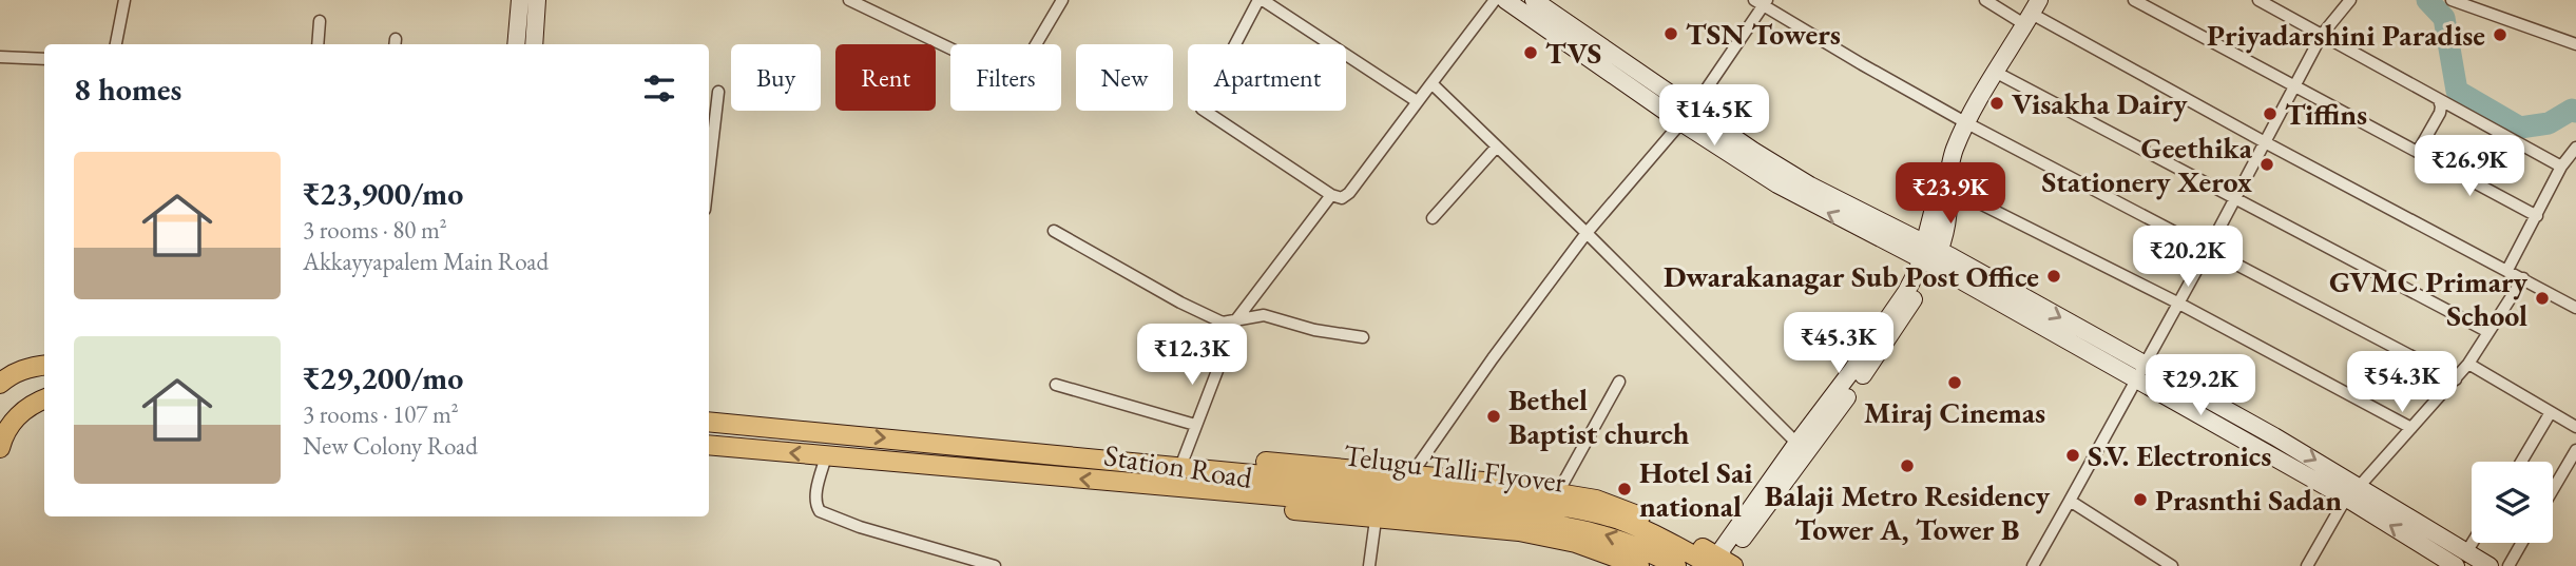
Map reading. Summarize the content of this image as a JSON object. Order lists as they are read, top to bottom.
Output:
{
  "streets": {
    "main road": ["Station Road", "Telugu Talli Flyover"]
  },
  "crossings": [
    ["Station Road", "Telugu Talli Flyover"]
  ],
  "places": [
    "TSN Towers",
    "Priyadarshini Paradise",
    "TVS",
    "Visakha Dairy",
    "Tiffins",
    "Geethika Stationery Xerox",
    "Dwarakanagar Sub Post Office",
    "GVMC Primary School",
    "Miraj Cinemas",
    "Bethel Baptist church",
    "S.V. Electronics",
    "Balaji Metro Residency Tower A, Tower B",
    "Hotel Sai national",
    "Prasnthi Sadan"
  ],
  "page": {
    "chip": [
      "Buy",
      "Rent",
      "Filters",
      "New",
      "Apartment"
    ],
    "heading": "8 homes",
    "price": [
      "₹14.5K",
      "₹26.9K",
      "₹23.9K",
      "₹20.2K",
      "₹45.3K",
      "₹12.3K",
      "₹54.3K",
      "₹29.2K"
    ],
    "list": [
      {
        "name": "₹23,900/mo",
        "note": "3 rooms · 80 m² · Akkayyapalem Main Road"
      },
      {
        "name": "₹29,200/mo",
        "note": "3 rooms · 107 m² · New Colony Road"
      }
    ]
  }
}
